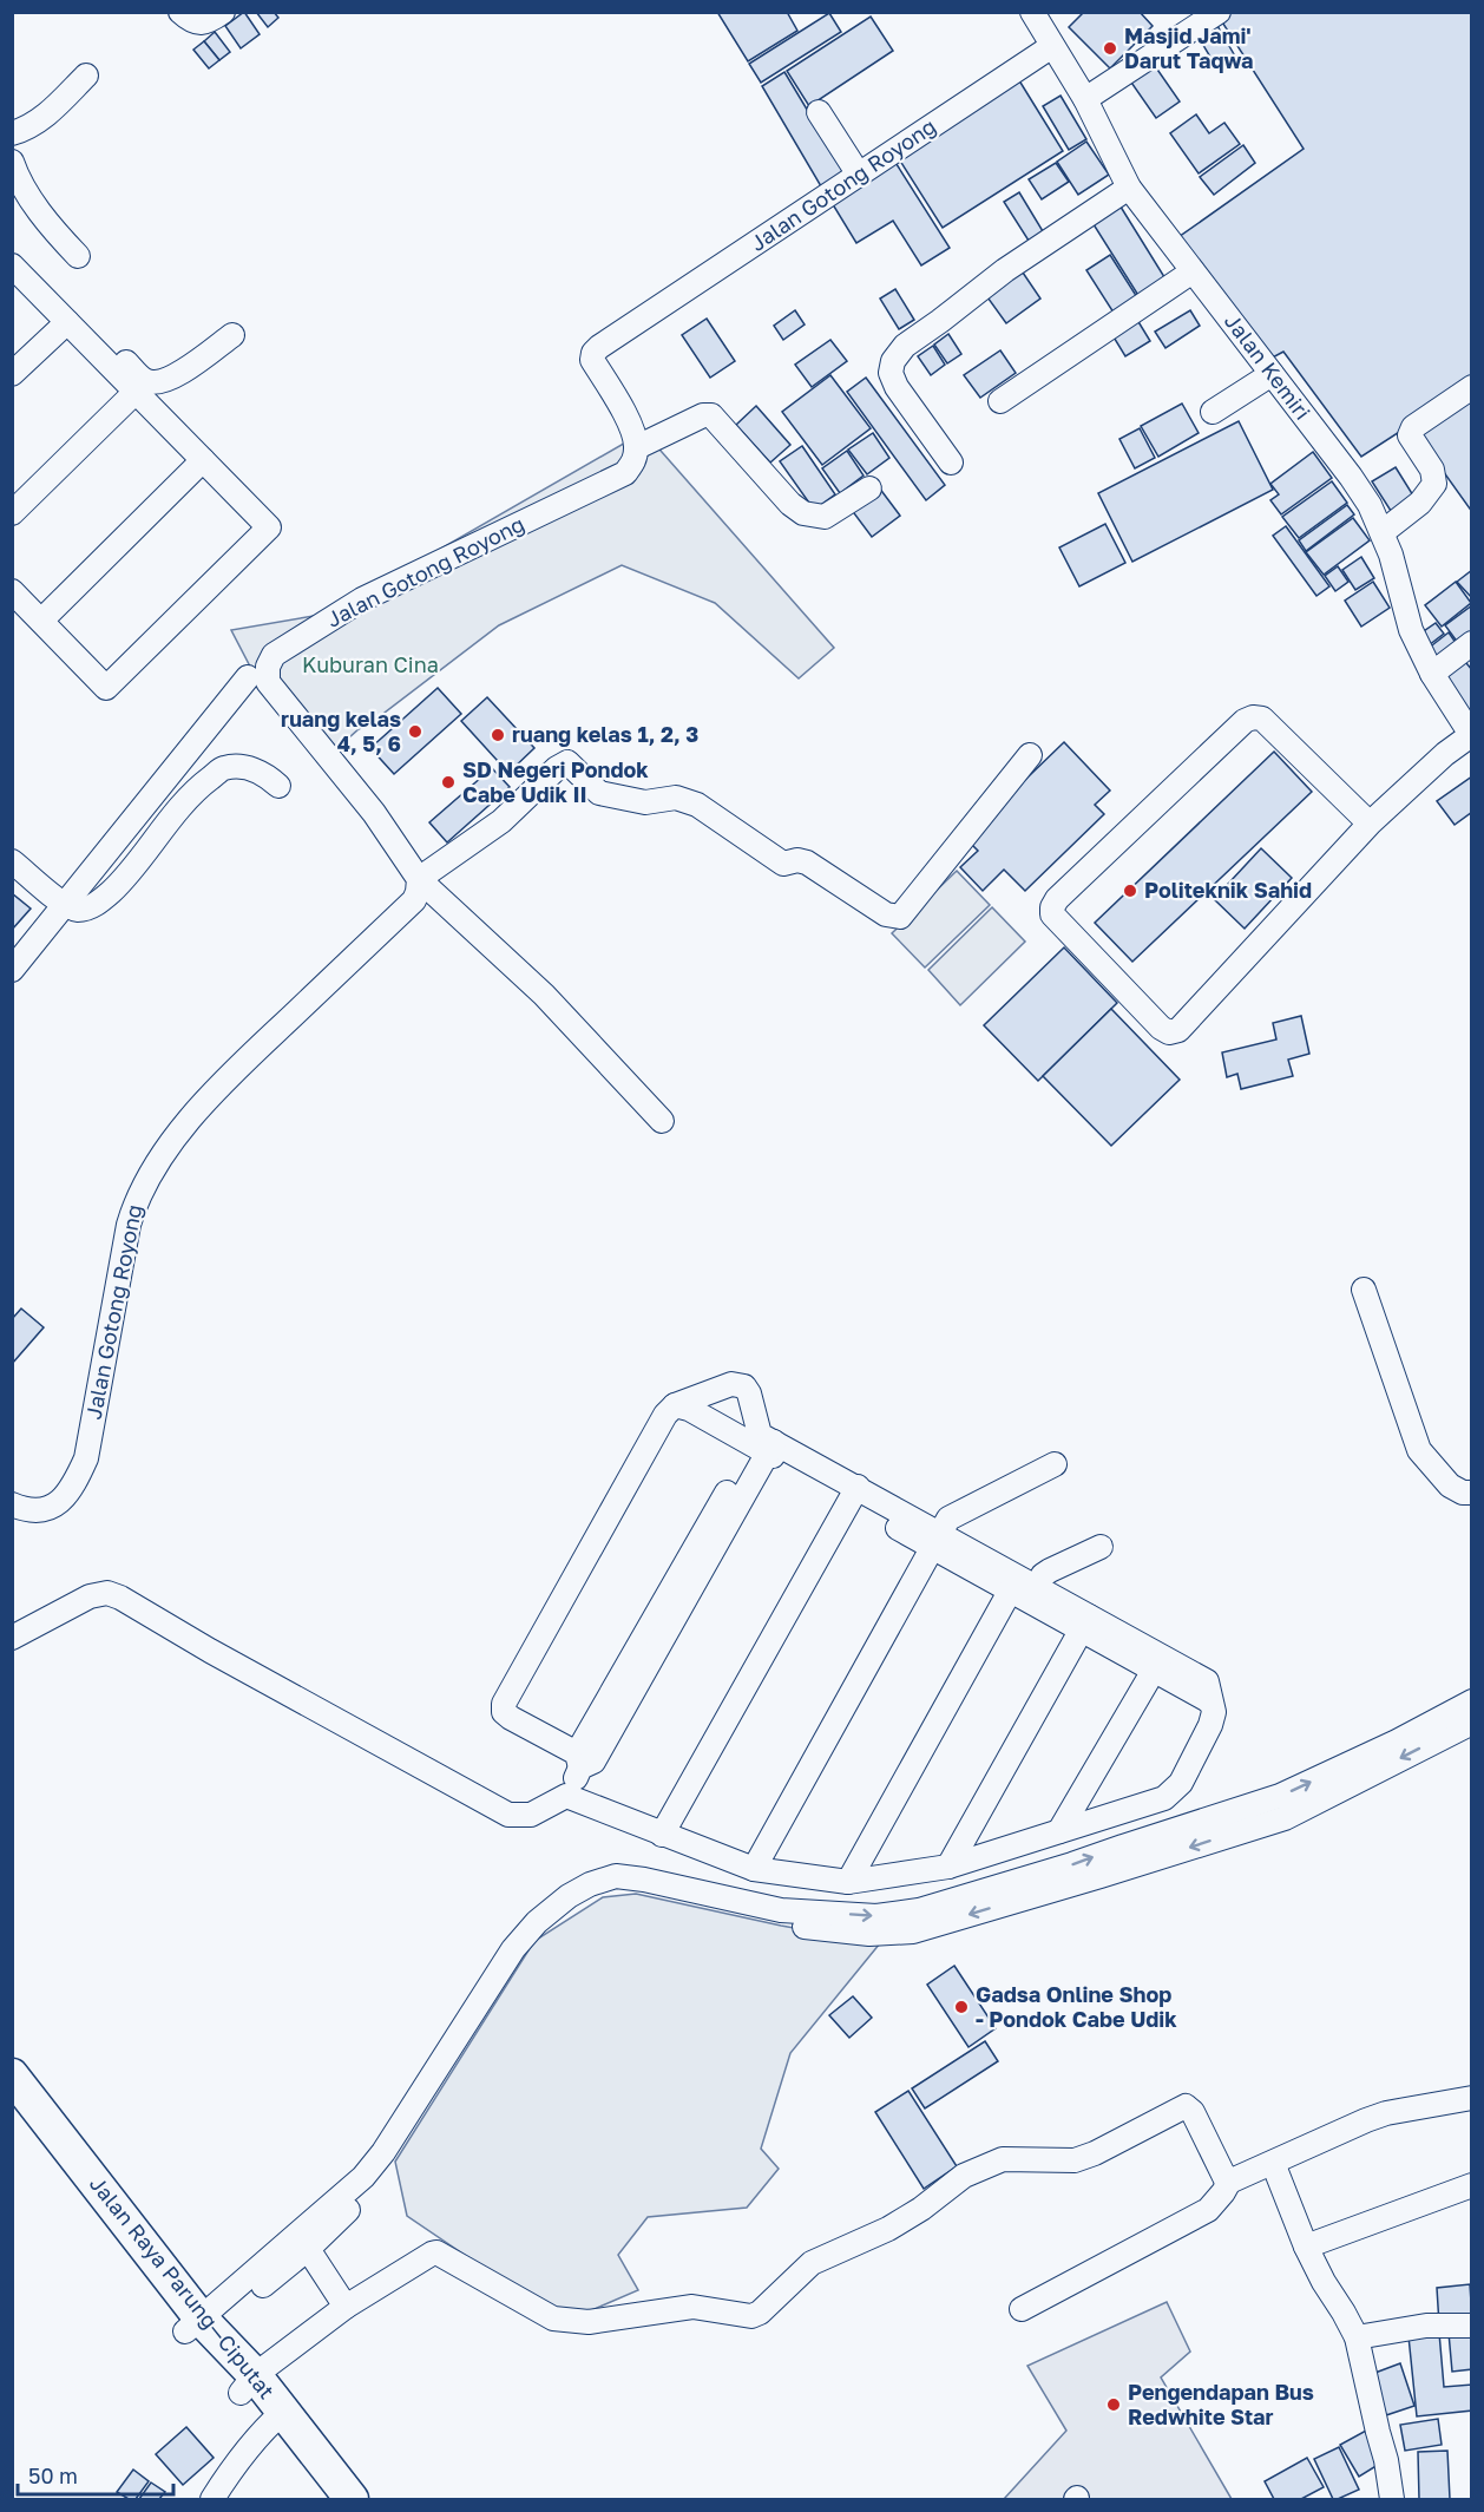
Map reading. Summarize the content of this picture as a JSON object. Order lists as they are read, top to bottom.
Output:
{
  "streets": {
    "highway": ["Jalan Raya Parung—Ciputat"],
    "street": ["Jalan Gotong Royong", "Jalan Kemiri"]
  },
  "crossings": [
    ["Jalan Gotong Royong", "Jalan Kemiri"]
  ],
  "parks": ["Kuburan Cina"],
  "places": [
    "Masjid Jami' Darut Taqwa",
    "ruang kelas 4, 5, 6",
    "ruang kelas 1, 2, 3",
    "SD Negeri Pondok Cabe Udik II",
    "Politeknik Sahid",
    "Gadsa Online Shop - Pondok Cabe Udik",
    "Pengendapan Bus Redwhite Star"
  ],
  "scale_bar": "50 m"
}
